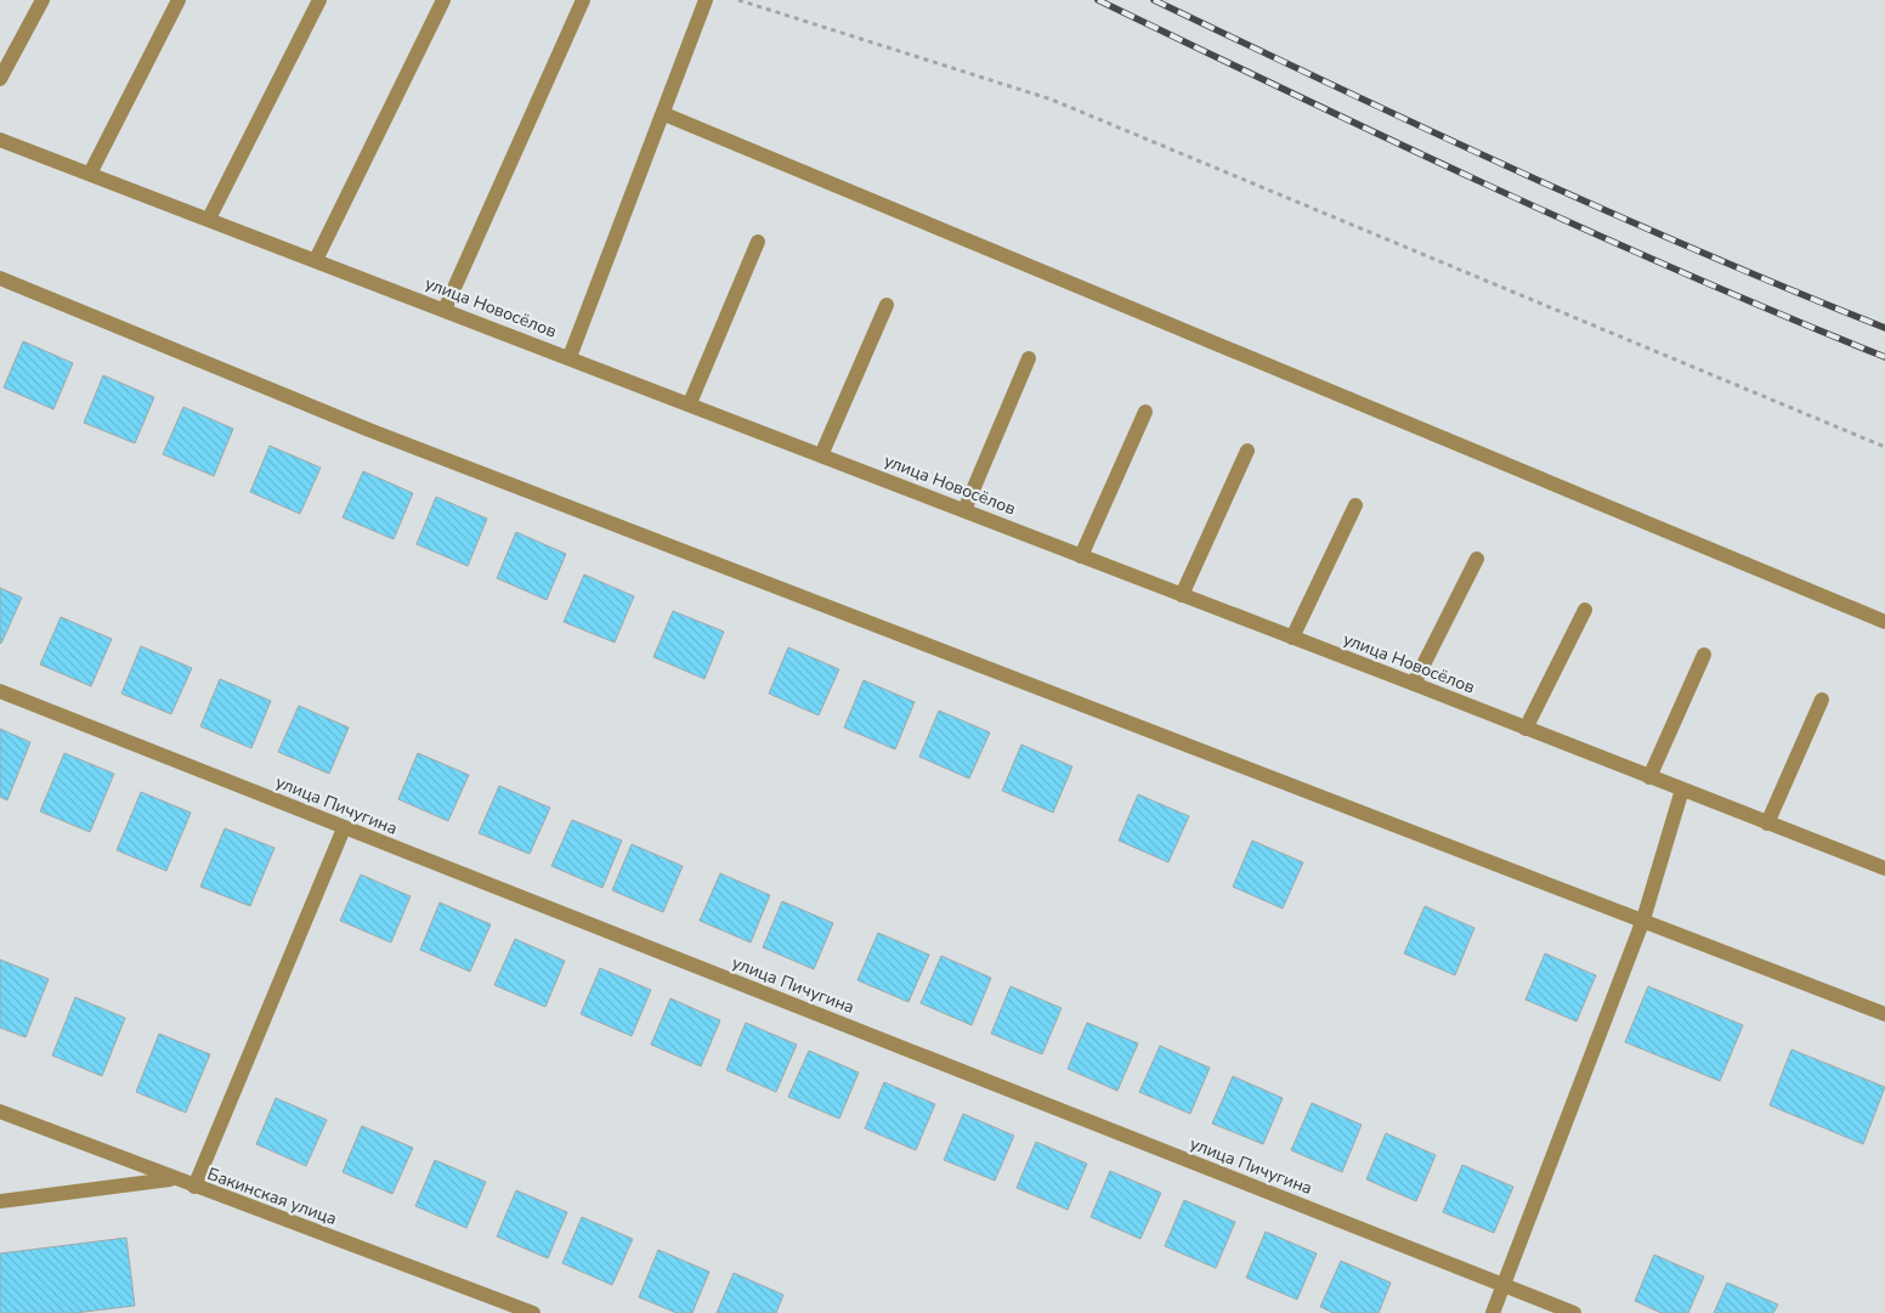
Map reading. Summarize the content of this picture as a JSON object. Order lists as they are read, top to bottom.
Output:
{
  "streets": {
    "street": ["улица Новосёлов", "улица Пичугина", "Бакинская улица"]
  }
}
